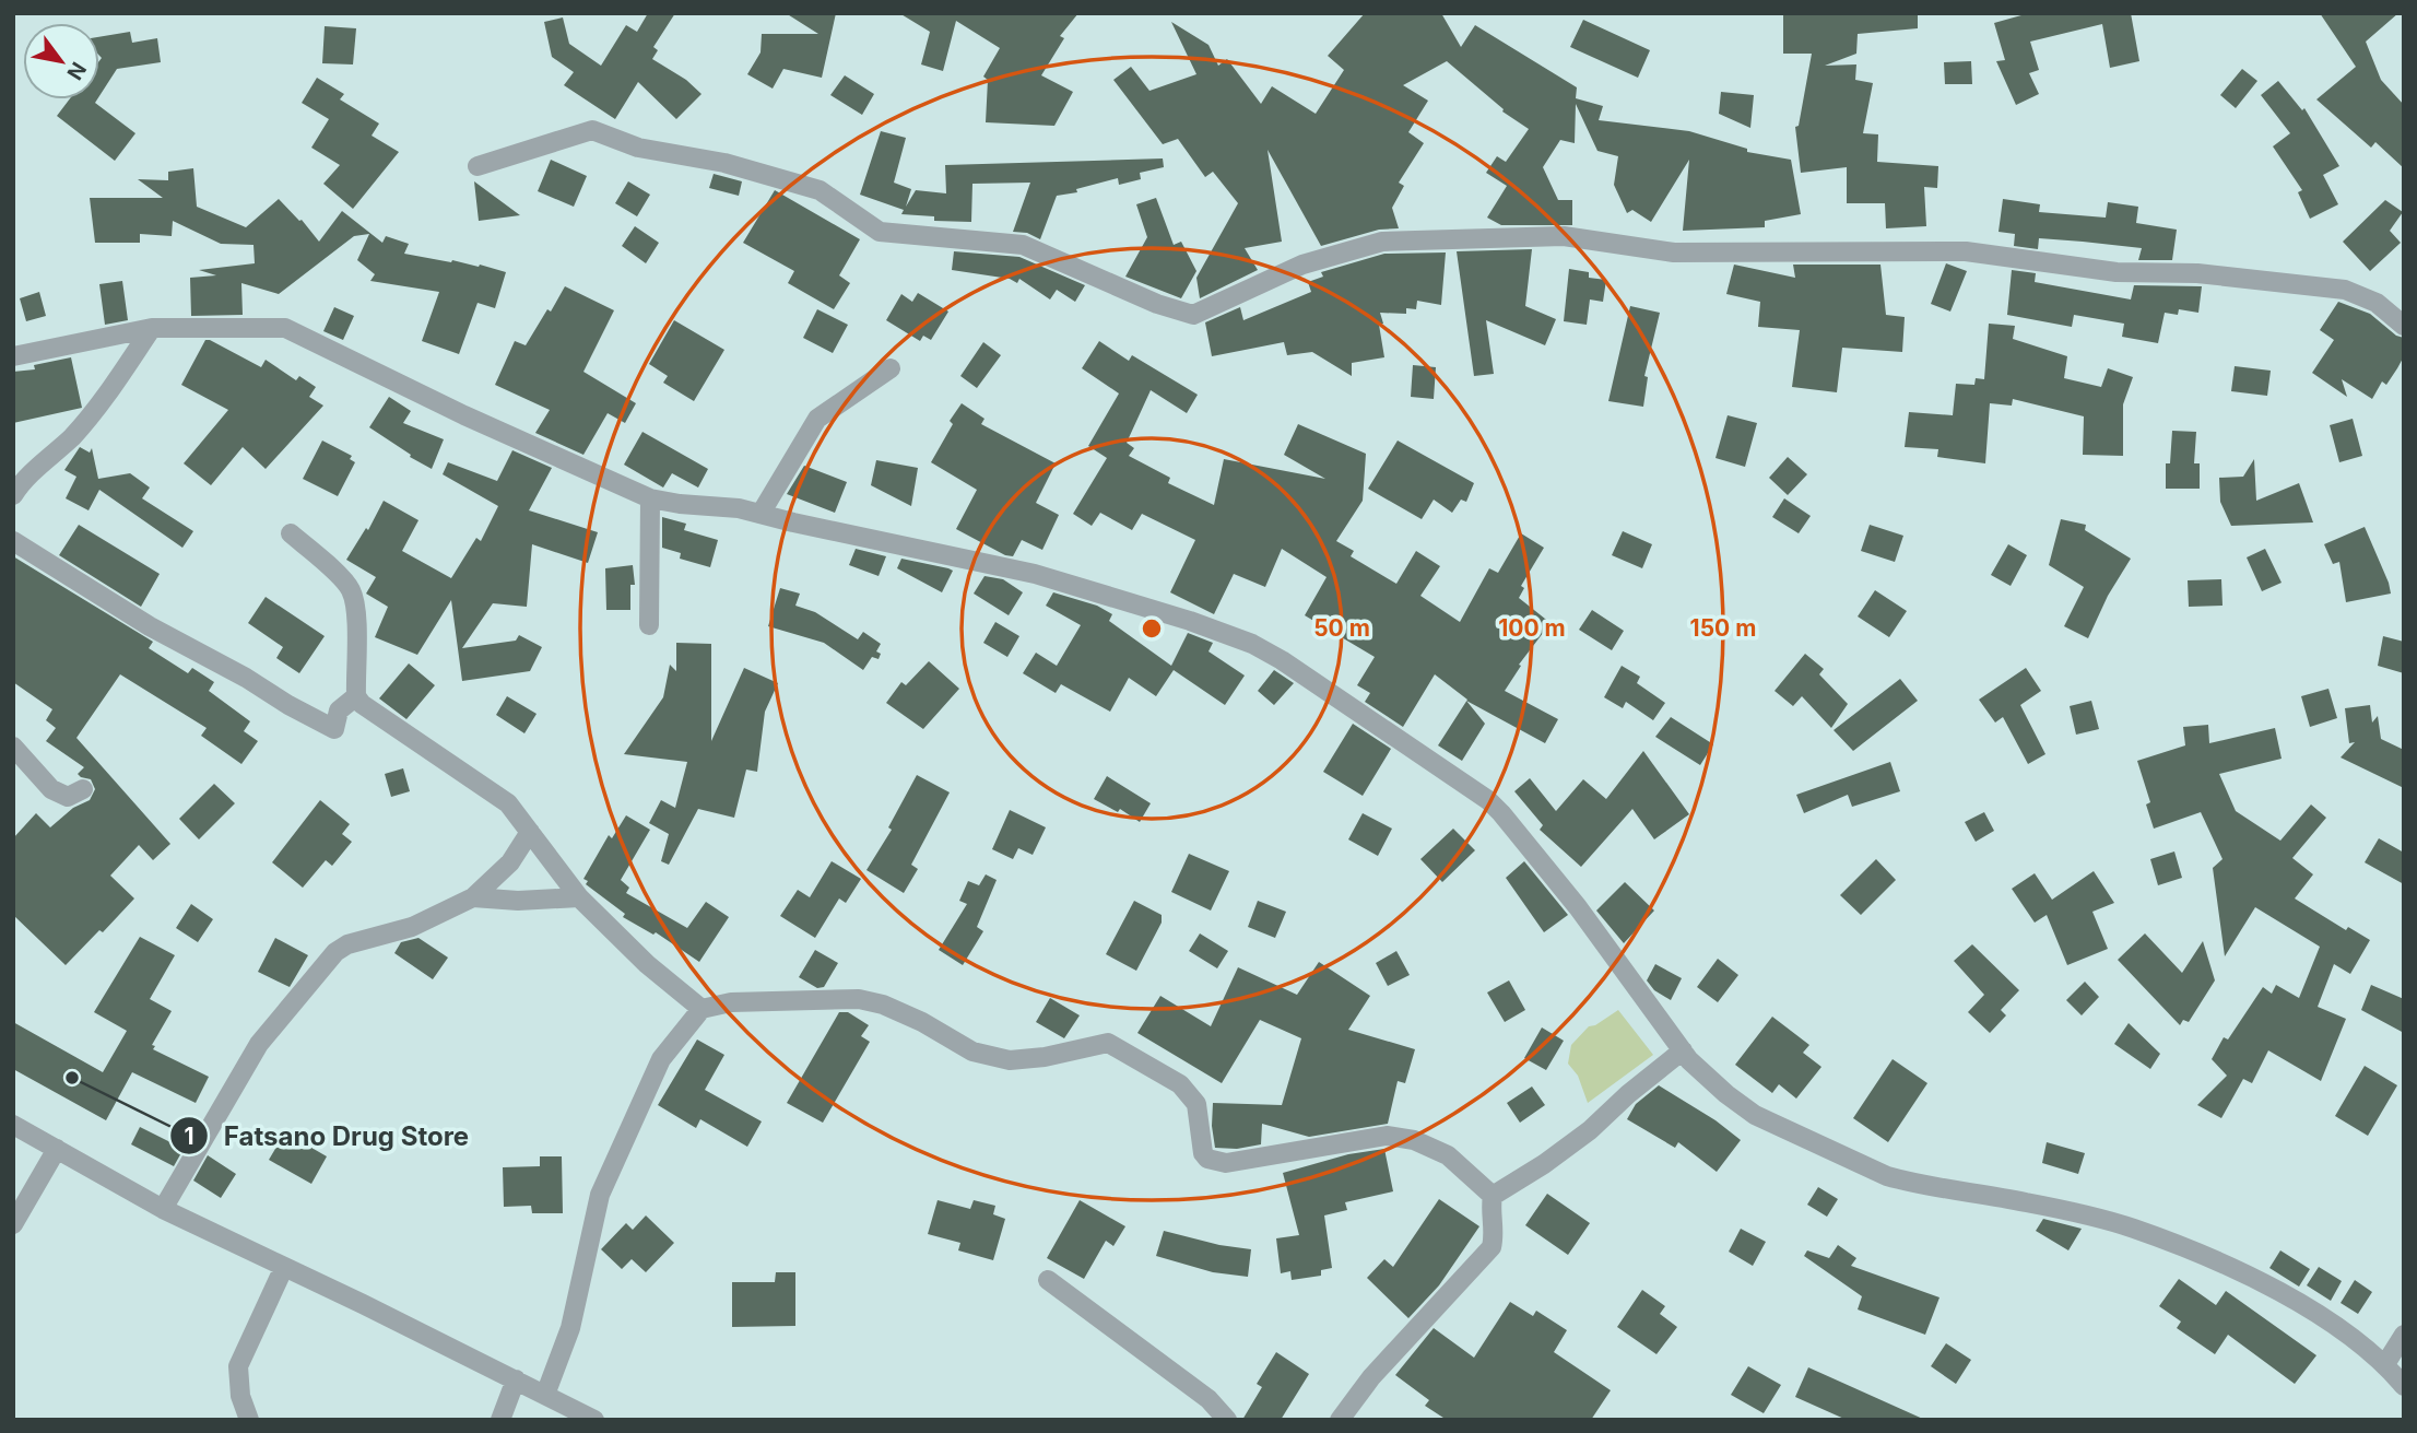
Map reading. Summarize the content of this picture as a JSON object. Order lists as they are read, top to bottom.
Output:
{
  "places": ["Fatsano Drug Store"],
  "north": "bottom right",
  "rings": ["50 m", "100 m", "150 m"]
}
